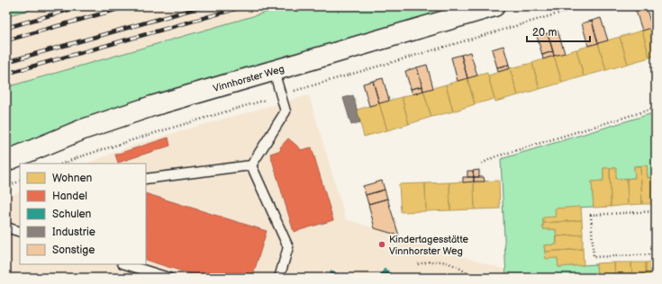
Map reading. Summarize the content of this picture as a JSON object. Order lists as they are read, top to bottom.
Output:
{
  "streets": {
    "street": ["Vinnhorster Weg"]
  },
  "places": ["Kindertagesstätte Vinnhorster Weg"],
  "legend": [
    "Wohnen",
    "Handel",
    "Schulen",
    "Industrie",
    "Sonstige"
  ],
  "scale_bar": "20 m"
}
